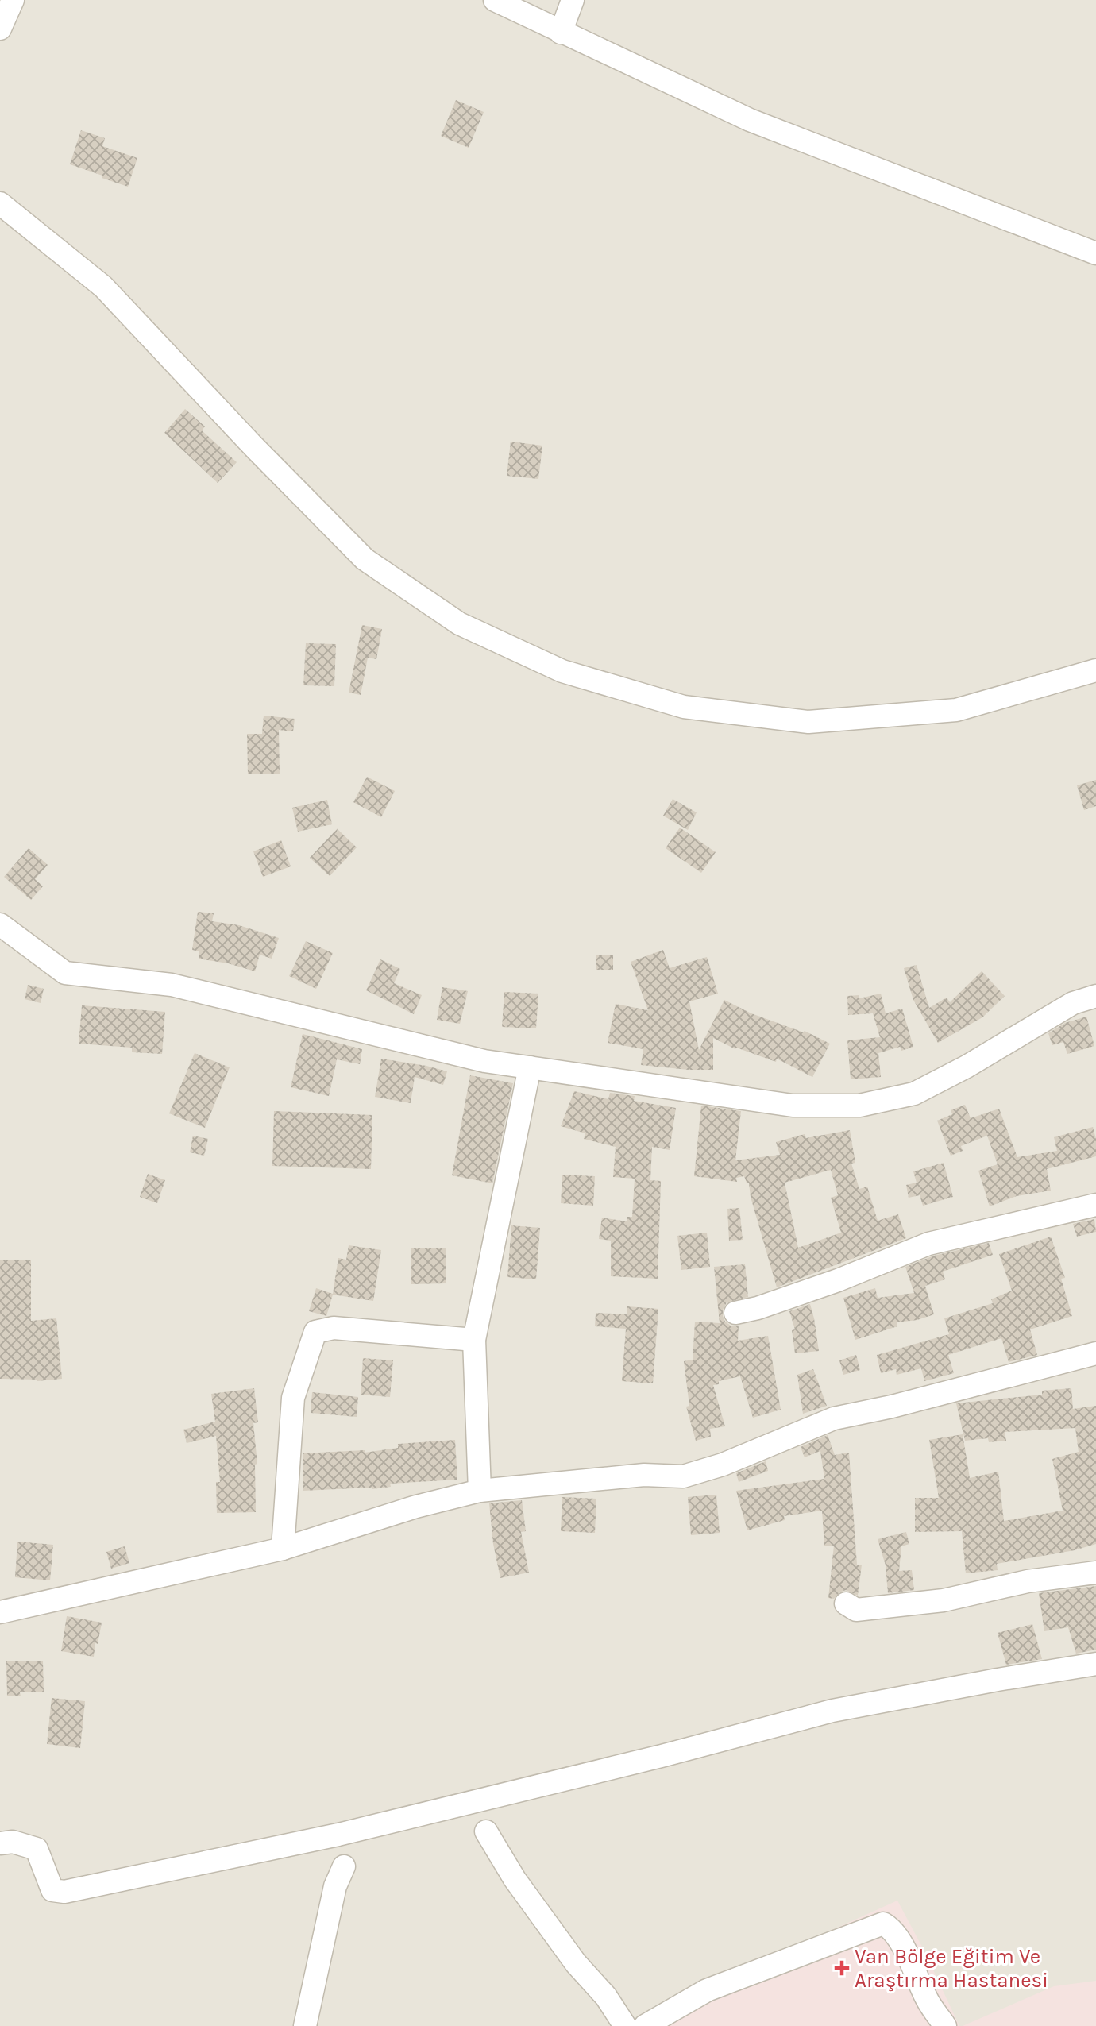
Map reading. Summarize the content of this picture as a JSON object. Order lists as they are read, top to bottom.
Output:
{
  "places": {
    "health": ["Van Bölge Eğitim Ve Araştırma Hastanesi"]
  }
}
